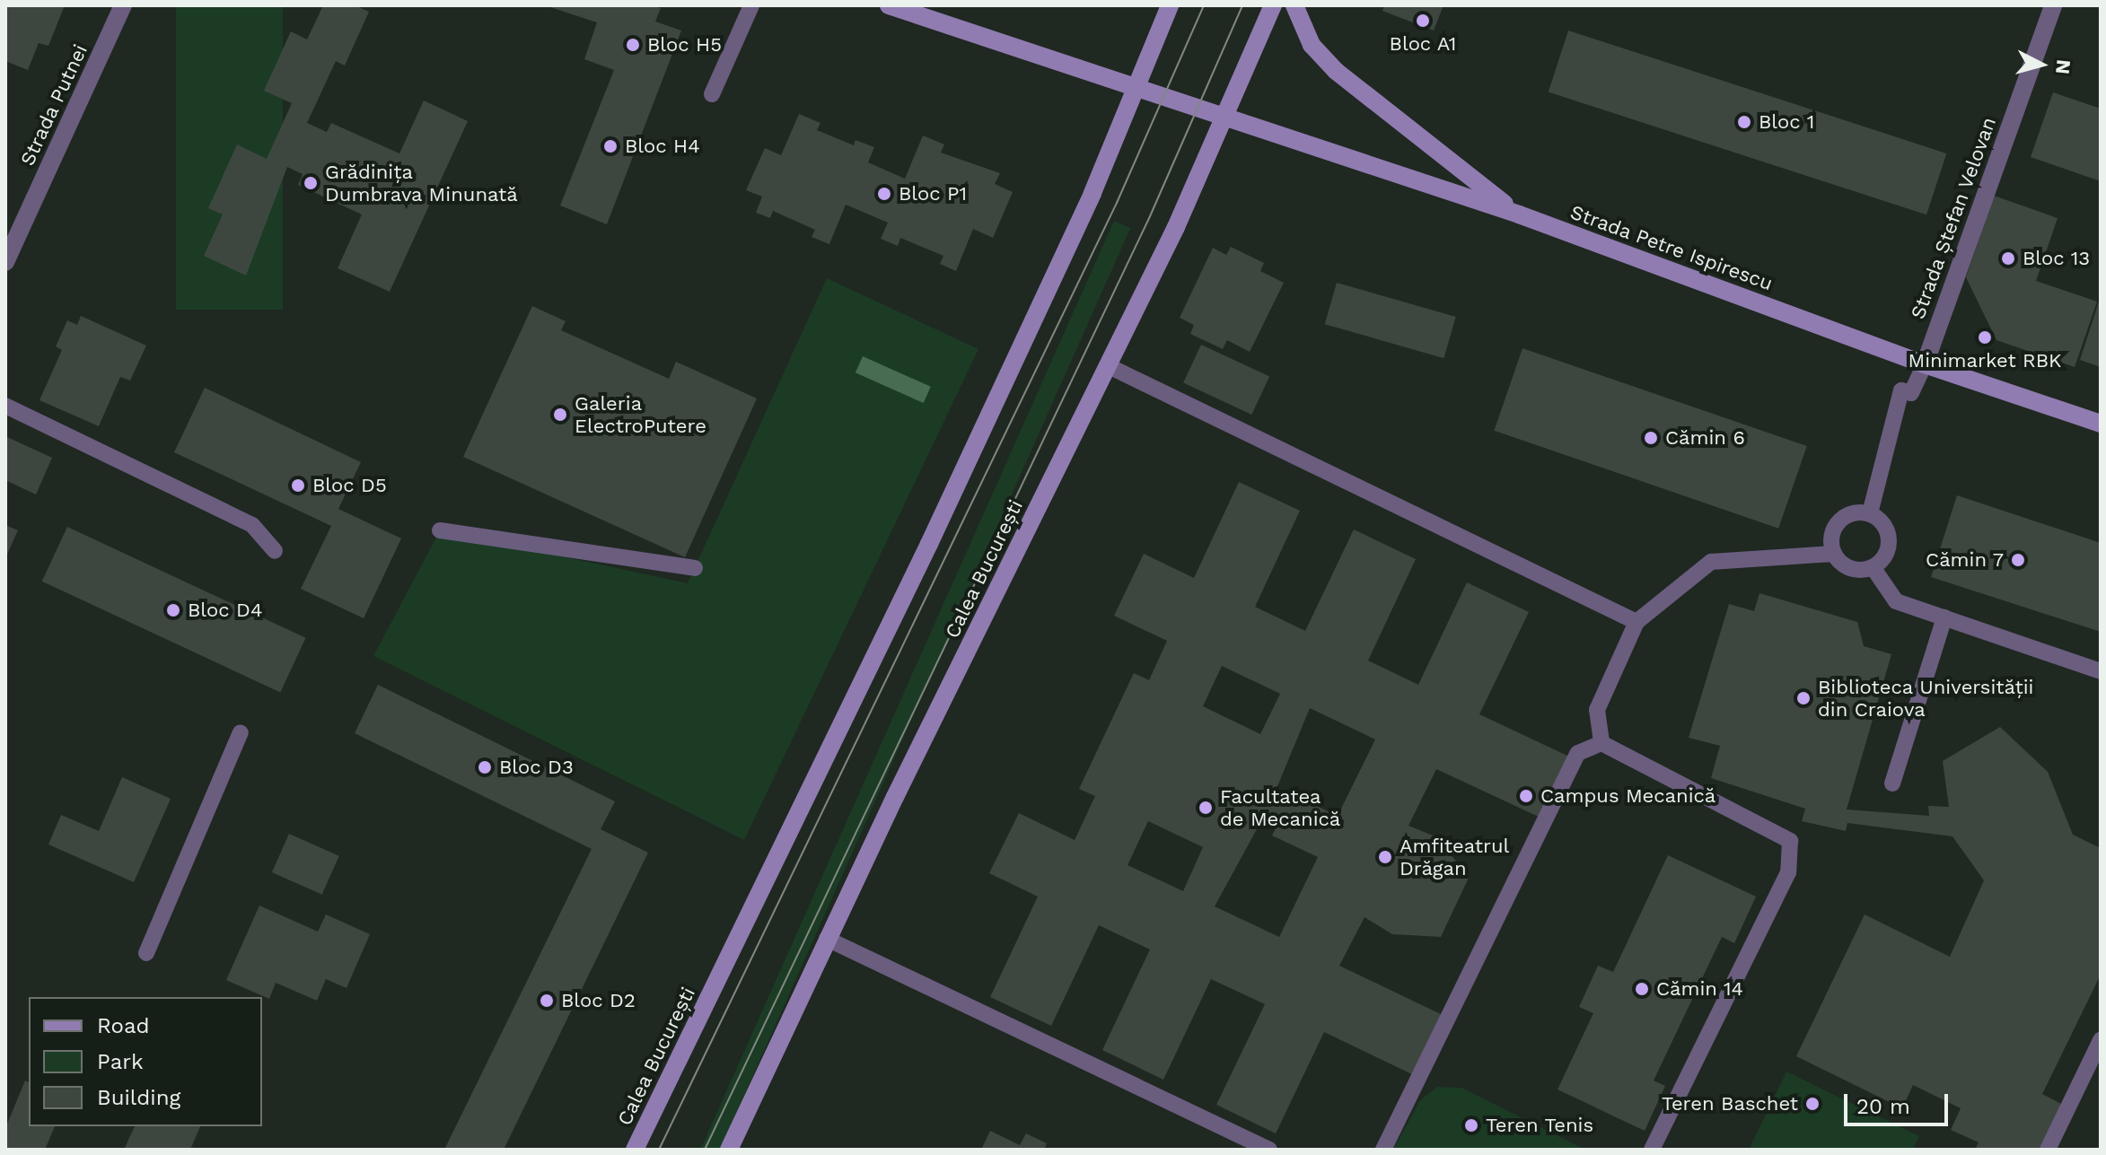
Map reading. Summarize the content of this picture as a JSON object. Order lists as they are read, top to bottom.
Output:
{
  "streets": {
    "main road": ["Strada Petre Ispirescu", "Calea București"],
    "street": ["Strada Putnei", "Strada Ștefan Velovan"]
  },
  "crossings": [
    ["Strada Ștefan Velovan", "Strada Petre Ispirescu"],
    ["Strada Petre Ispirescu", "Calea București"]
  ],
  "places": [
    "Bloc A1",
    "Bloc H5",
    "Bloc 1",
    "Bloc H4",
    "Grădinița Dumbrava Minunată",
    "Bloc P1",
    "Bloc 13",
    "Minimarket RBK",
    "Galeria ElectroPutere",
    "Cămin 6",
    "Bloc D5",
    "Cămin 7",
    "Bloc D4",
    "Biblioteca Universității din Craiova",
    "Bloc D3",
    "Campus Mecanică",
    "Facultatea de Mecanică",
    "Amfiteatrul Drăgan",
    "Cămin 14",
    "Bloc D2",
    "Teren Baschet",
    "Teren Tenis"
  ],
  "legend": ["Road", "Park", "Building"],
  "scale_bar": "20 m",
  "north": "right"
}
